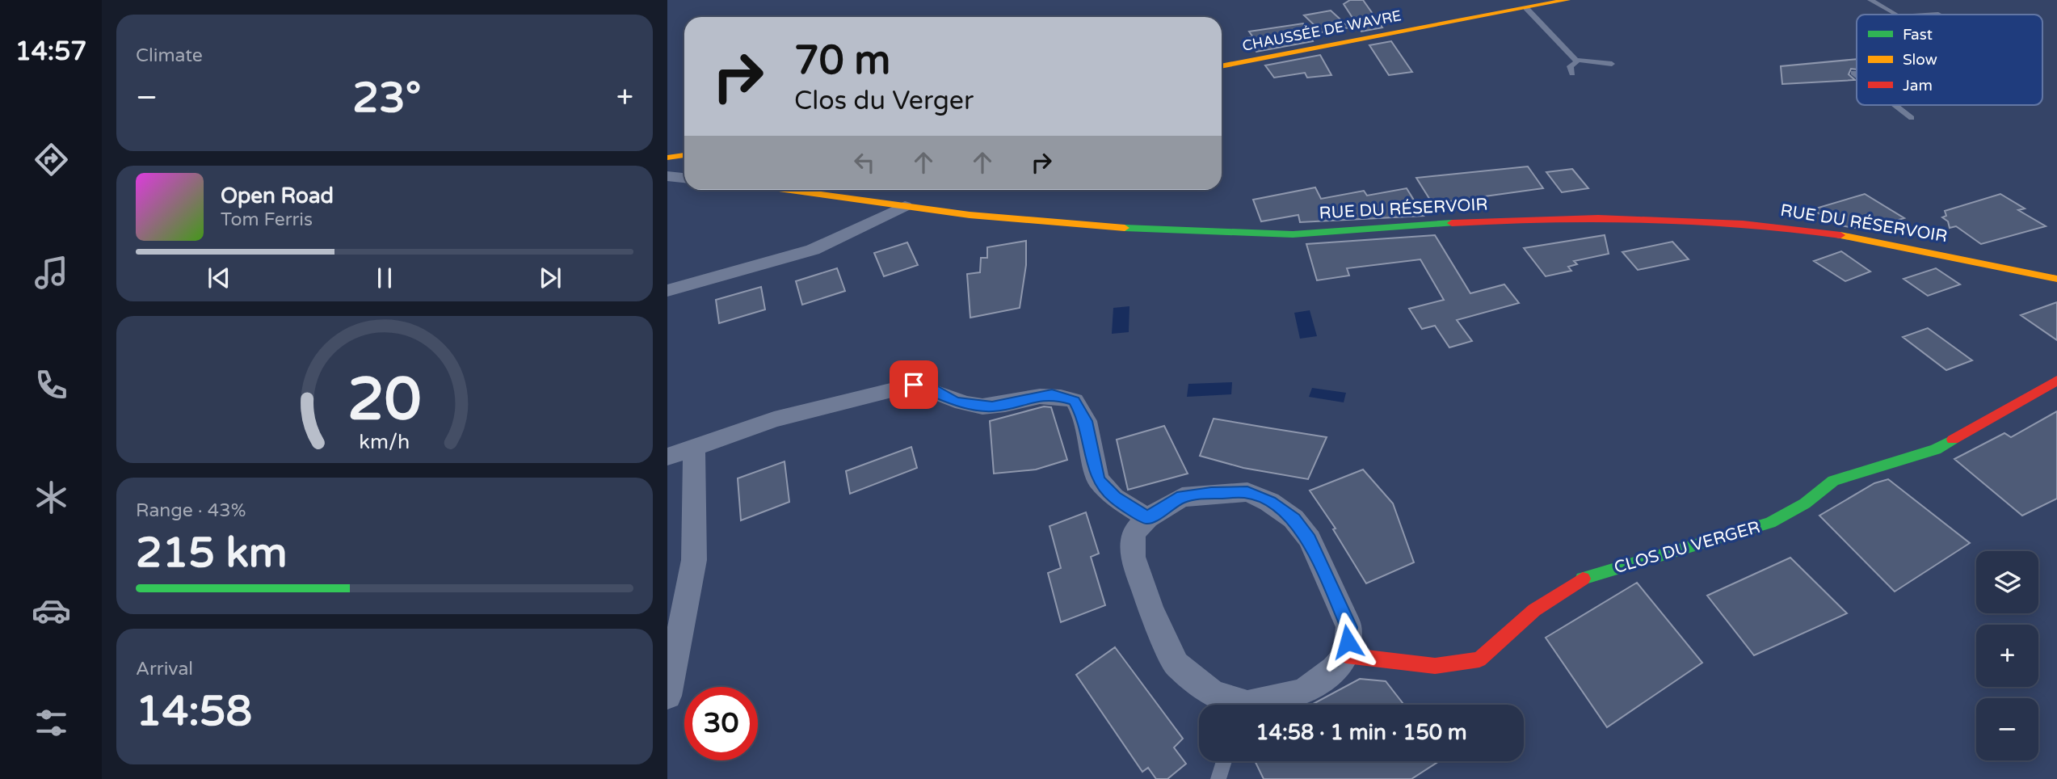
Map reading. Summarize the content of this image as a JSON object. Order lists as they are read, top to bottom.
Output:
{
  "streets": {
    "street": ["CHAUSSÉE DE WAVRE", "RUE DU RÉSERVOIR", "CLOS DU VERGER"]
  },
  "legend": ["Fast", "Slow", "Jam"],
  "page": {
    "tabs": "14:57",
    "tile": [
      "Climate",
      ["Range · 43%", "215 km"],
      ["Arrival", "14:58"]
    ],
    "turn": ["70 m", "Clos du Verger"],
    "heat": ["−", "23°", "+"],
    "song": ["Open Road", "Tom Ferris"],
    "map_buttons": ["+", "−"],
    "limit": "30",
    "trip": "14:58 · 1 min · 150 m",
    "gauge": ["20", "km/h"]
  }
}
